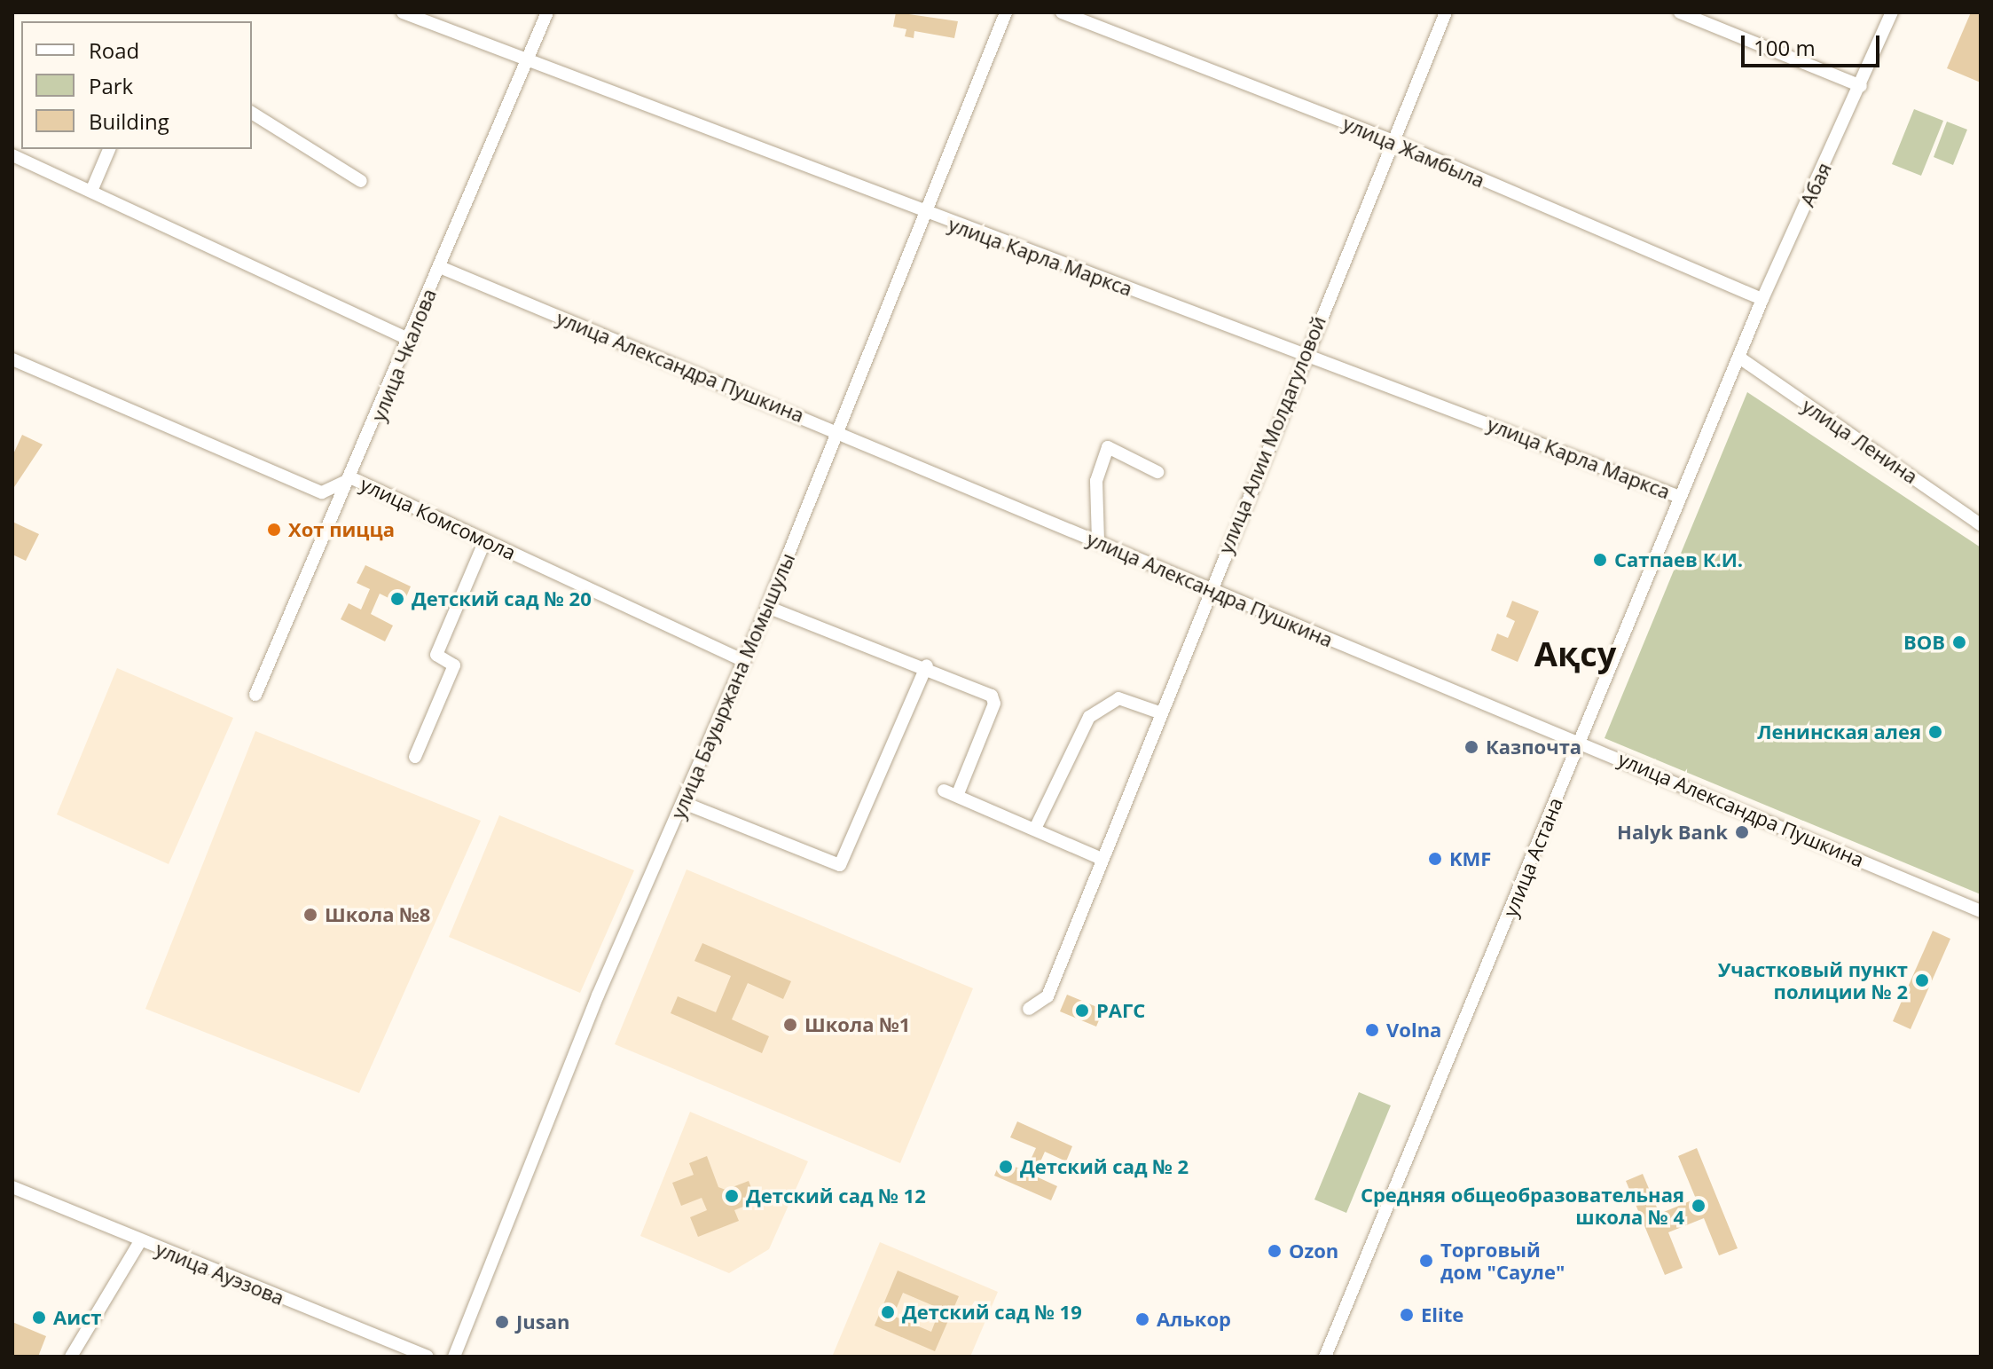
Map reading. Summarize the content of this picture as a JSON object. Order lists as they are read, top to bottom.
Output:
{
  "streets": {
    "street": [
      "улица Жамбыла",
      "Абая",
      "улица Карла Маркса",
      "улица Чкалова",
      "улица Александра Пушкина",
      "улица Алии Молдагуловой",
      "улица Ленина",
      "улица Комсомола",
      "улица Бауыржана Момышулы",
      "улица Астана",
      "улица Ауэзова"
    ]
  },
  "crossings": [
    ["улица Жамбыла", "Абая"],
    ["улица Жамбыла", "улица Алии Молдагуловой"],
    ["Абая", "улица Ленина"],
    ["Абая", "улица Астана"],
    ["улица Карла Маркса", "улица Чкалова"],
    ["улица Карла Маркса", "улица Алии Молдагуловой"],
    ["улица Карла Маркса", "улица Бауыржана Момышулы"],
    ["улица Карла Маркса", "улица Астана"],
    ["улица Чкалова", "улица Александра Пушкина"],
    ["улица Чкалова", "улица Комсомола"],
    ["улица Александра Пушкина", "улица Алии Молдагуловой"],
    ["улица Александра Пушкина", "улица Бауыржана Момышулы"],
    ["улица Александра Пушкина", "улица Астана"],
    ["улица Ленина", "улица Астана"],
    ["улица Комсомола", "улица Бауыржана Момышулы"]
  ],
  "districts": ["Ақсу"],
  "places": [
    "Хот пицца",
    "Сатпаев К.И.",
    "Детский сад № 20",
    "ВОВ",
    "Ленинская алея",
    "Казпочта",
    "Halyk Bank",
    "KMF",
    "Школа №8",
    "Участковый пункт полиции № 2",
    "РАГС",
    "Школа №1",
    "Volna",
    "Детский сад № 2",
    "Детский сад № 12",
    "Средняя общеобразовательная школа № 4",
    "Ozon",
    "Торговый дом \"Сауле\"",
    "Детский сад № 19",
    "Elite",
    "Аист",
    "Алькор",
    "Jusan"
  ],
  "legend": ["Road", "Park", "Building"],
  "scale_bar": "100 m"
}
